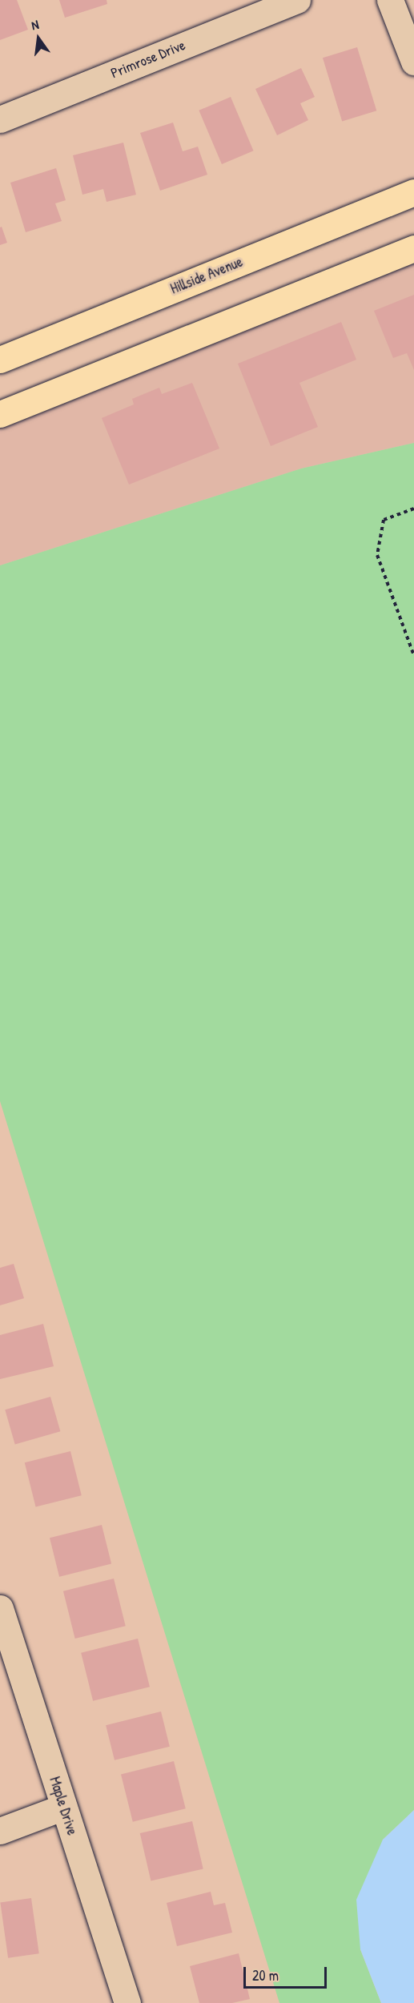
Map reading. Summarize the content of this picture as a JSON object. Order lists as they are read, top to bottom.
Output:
{
  "streets": {
    "main road": ["Hillside Avenue"],
    "street": ["Primrose Drive", "Maple Drive"]
  },
  "scale_bar": "20 m",
  "north": "top"
}
